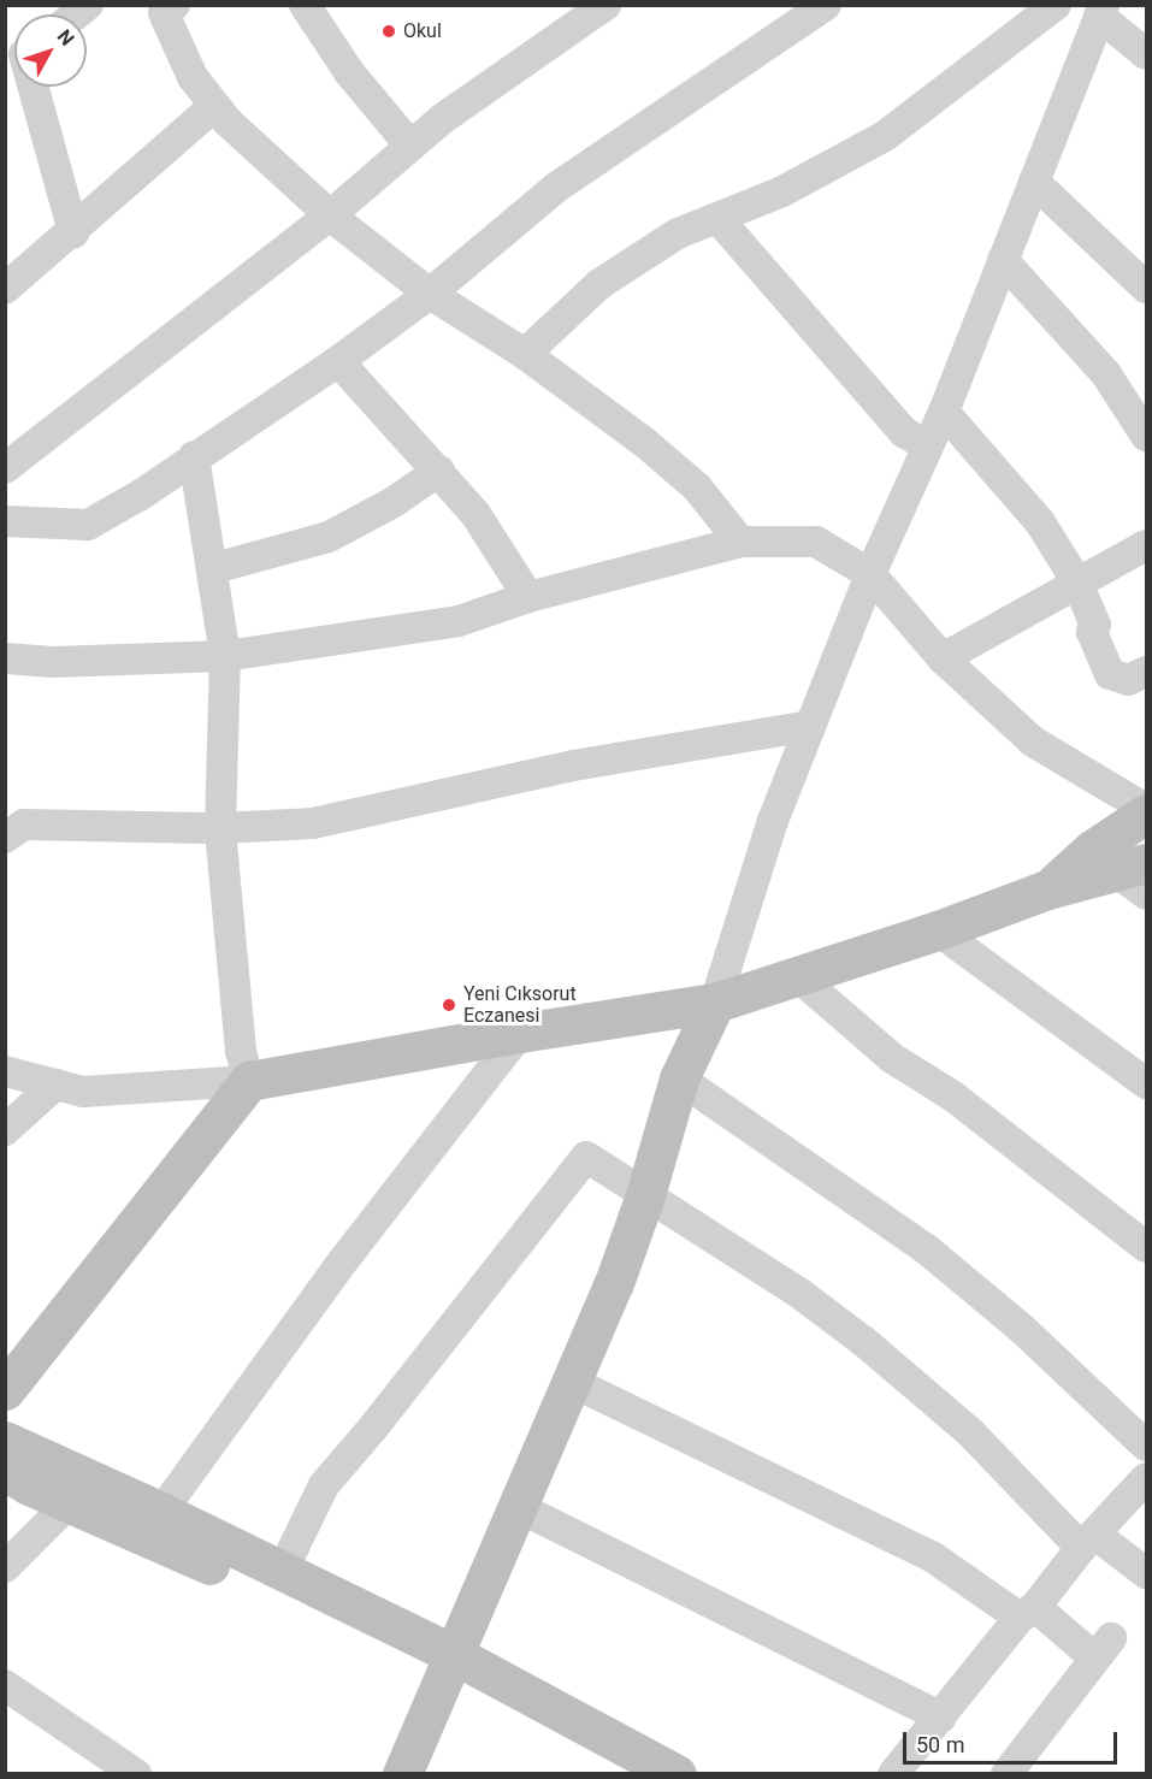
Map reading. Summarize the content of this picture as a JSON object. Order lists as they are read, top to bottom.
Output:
{
  "places": ["Okul", "Yeni Cıksorut Eczanesi"],
  "scale_bar": "50 m",
  "north": "top right"
}
